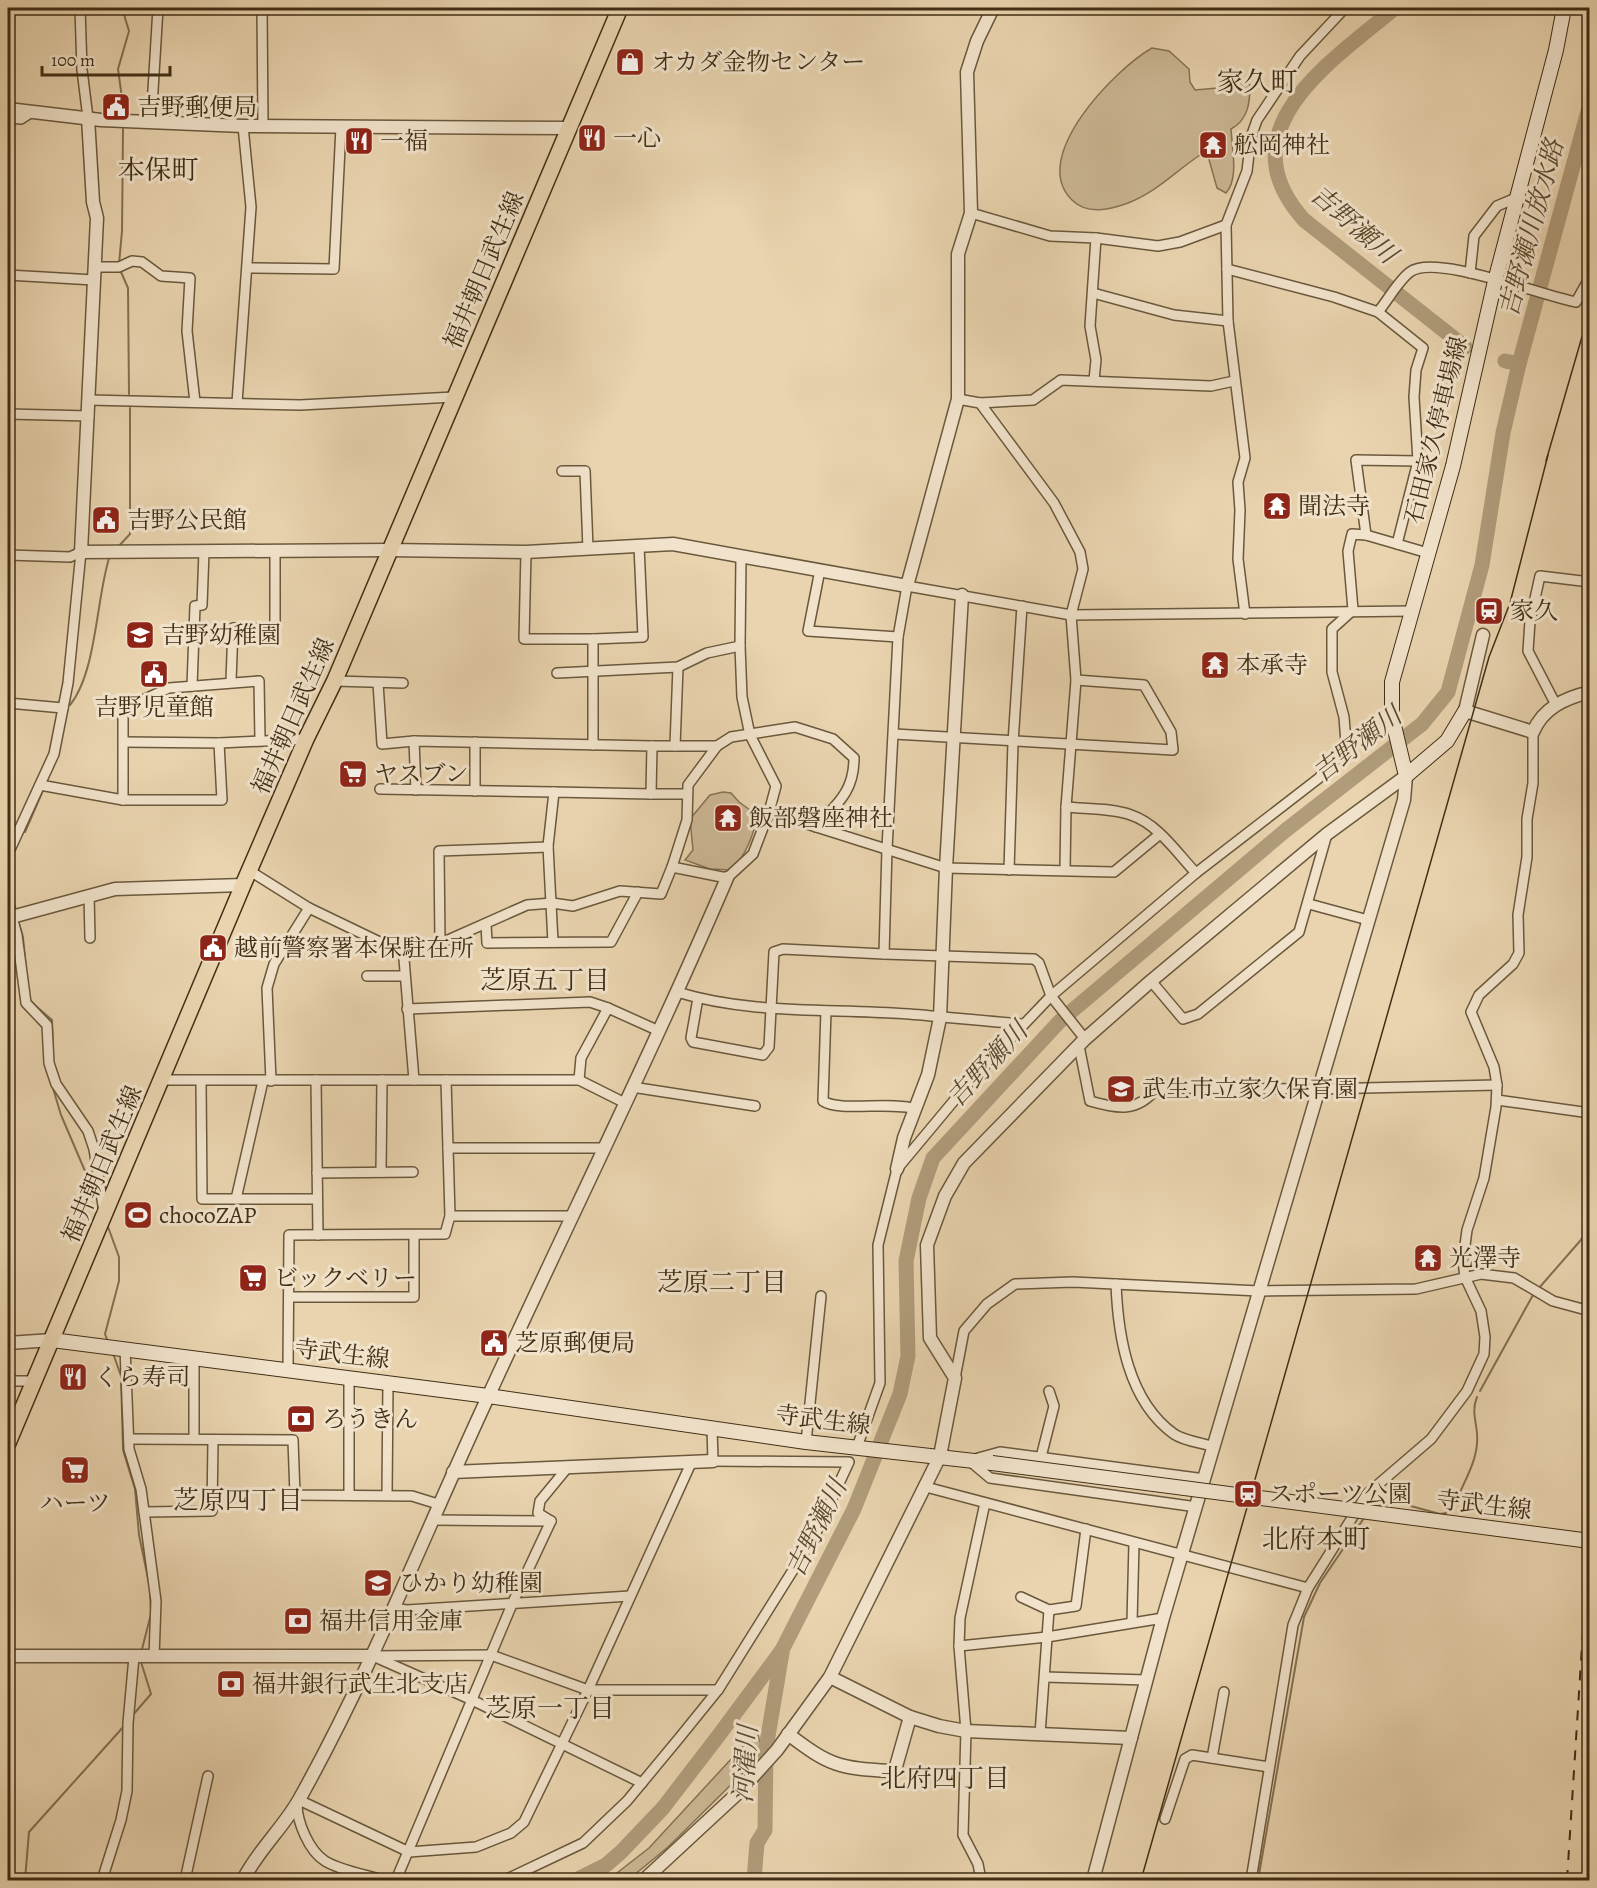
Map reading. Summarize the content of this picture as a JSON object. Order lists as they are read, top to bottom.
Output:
{
  "streets": {
    "main road": ["福井朝日武生線", "石田家久停車場線", "寺武生線"]
  },
  "crossings": [
    ["福井朝日武生線", "寺武生線"]
  ],
  "districts": [
    "家久町",
    "本保町",
    "芝原五丁目",
    "芝原二丁目",
    "芝原四丁目",
    "北府本町",
    "芝原一丁目",
    "北府四丁目"
  ],
  "water": ["吉野瀬川", "吉野瀬川放水路", "河濯川"],
  "places": {
    "shop": ["オカダ金物センター"],
    "public building": [
      "吉野郵便局",
      "吉野公民館",
      "吉野児童館",
      "越前警察署本保駐在所",
      "芝原郵便局"
    ],
    "restaurant": ["一心", "一福", "くら寿司"],
    "temple": [
      "舩岡神社",
      "聞法寺",
      "本承寺",
      "飯部磐座神社",
      "光澤寺"
    ],
    "station": ["家久", "スポーツ公園"],
    "school or university": ["吉野幼稚園", "武生市立家久保育園", "ひかり幼稚園"],
    "supermarket": ["ヤスブン", "ビックベリー", "ハーツ"],
    "sports": ["chocoZAP"],
    "bank": ["ろうきん", "福井信用金庫", "福井銀行武生北支店"]
  },
  "scale_bar": "100 m"
}
